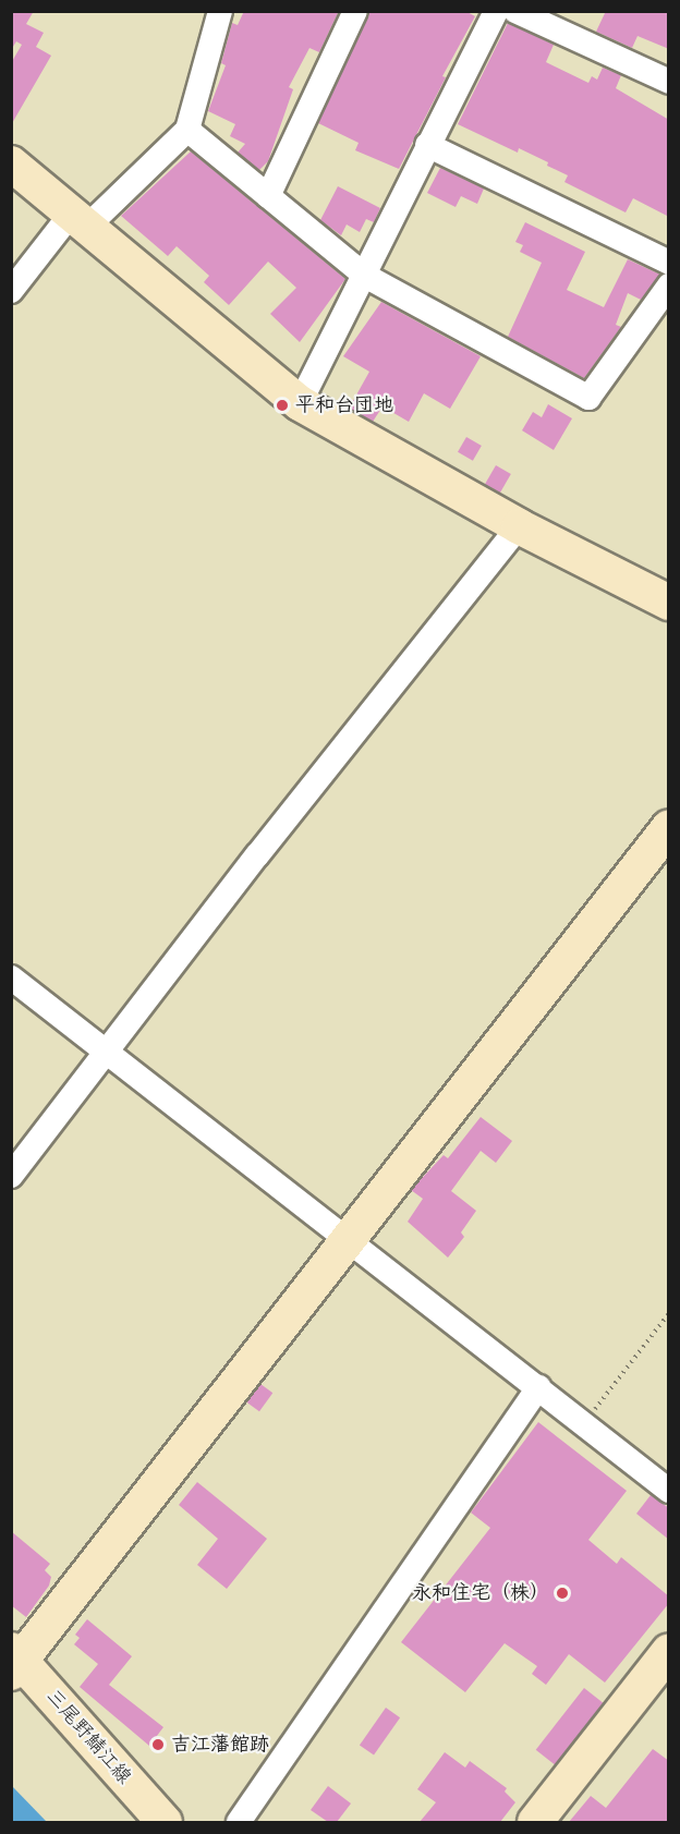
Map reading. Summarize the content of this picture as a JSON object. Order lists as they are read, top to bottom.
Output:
{
  "streets": {
    "street": ["三尾野鯖江線"]
  },
  "places": ["平和台団地", "永和住宅（株）", "吉江藩館跡"]
}
